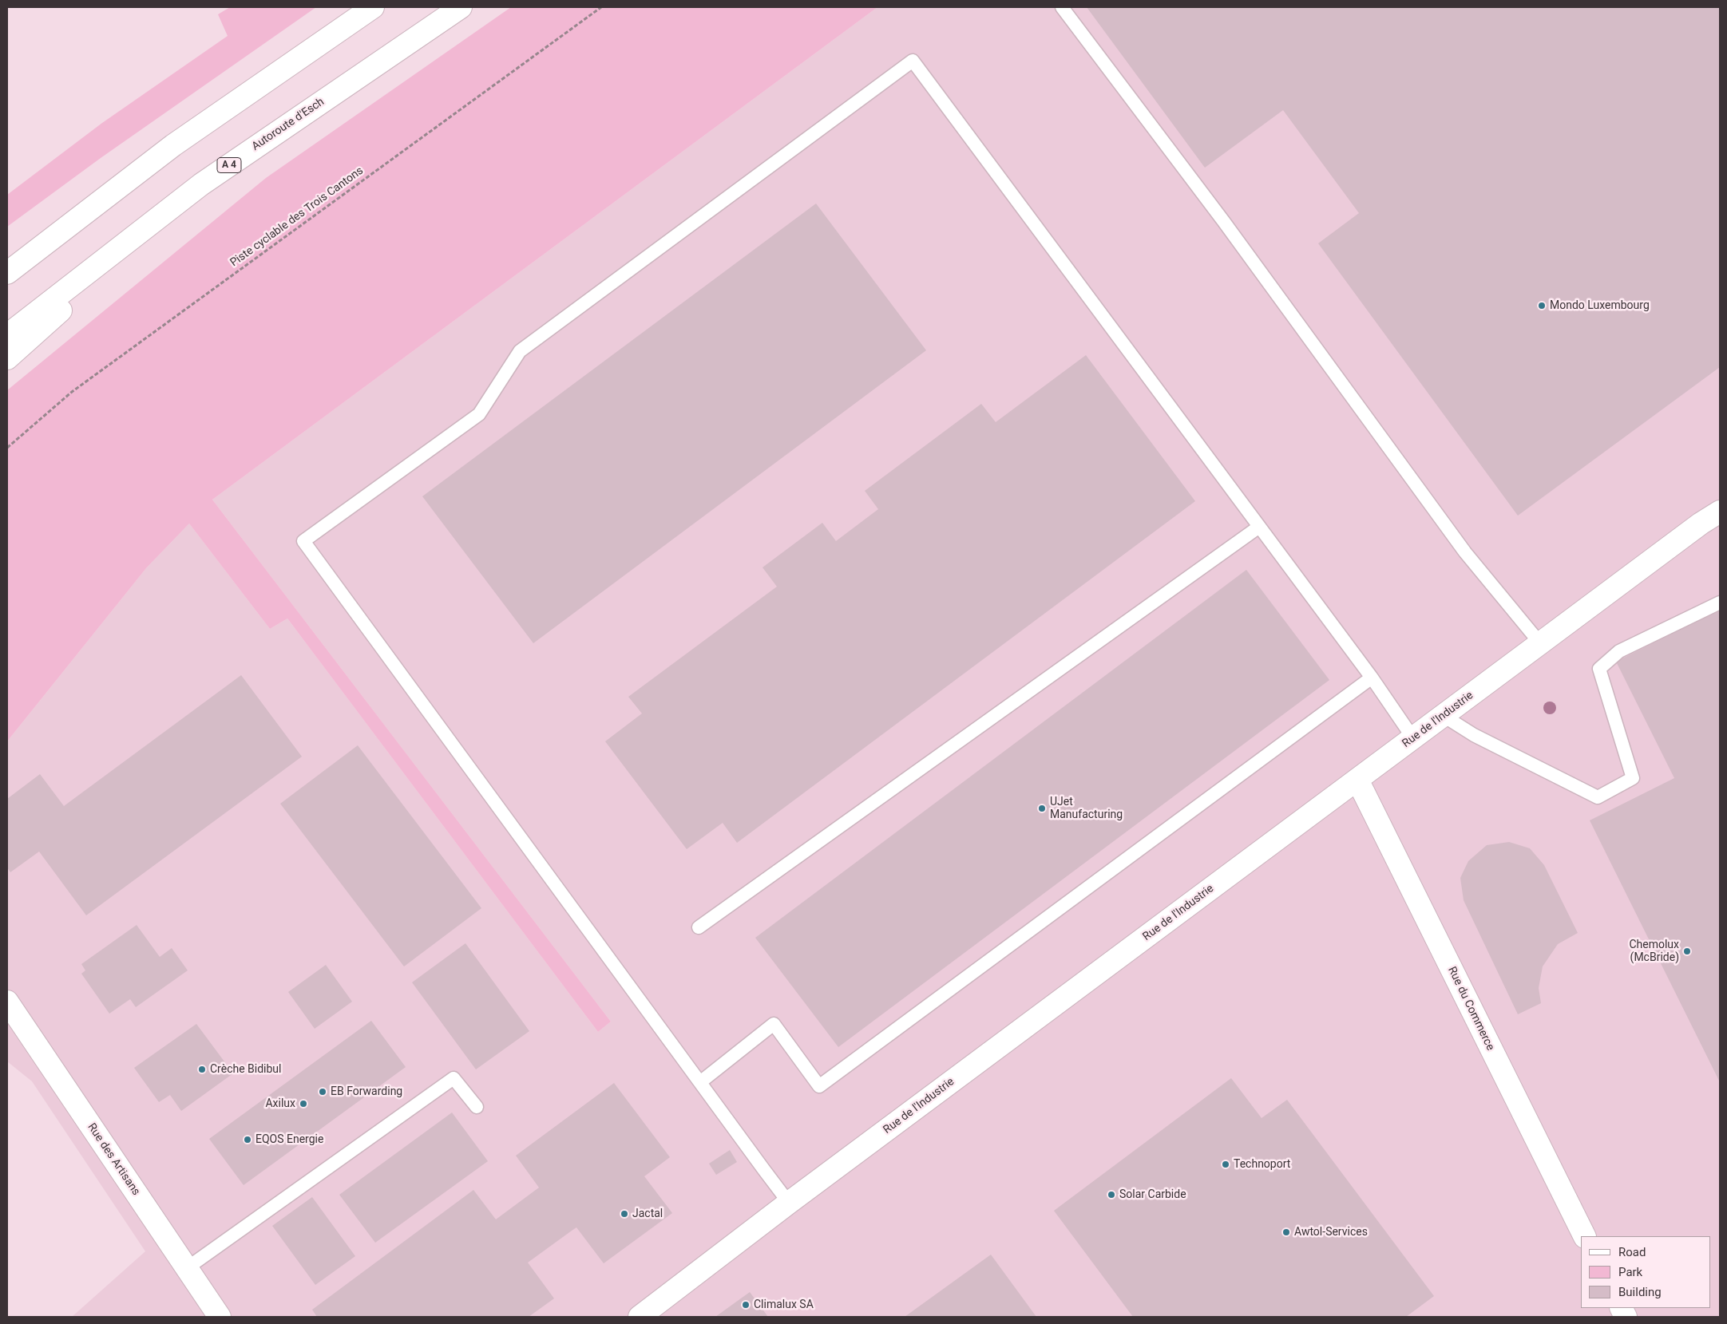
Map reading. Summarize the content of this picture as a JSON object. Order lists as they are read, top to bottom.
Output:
{
  "streets": {
    "main road": [
      "Autoroute d'Esch",
      "A 4",
      "Rue de l'Industrie",
      "Rue du Commerce",
      "Rue des Artisans"
    ],
    "path": ["Piste cyclable des Trois Cantons"]
  },
  "crossings": [
    ["Autoroute d'Esch", "A 4"],
    ["Rue de l'Industrie", "Rue du Commerce"]
  ],
  "places": [
    "Mondo Luxembourg",
    "UJet Manufacturing",
    "Chemolux (McBride)",
    "Crèche Bidibul",
    "EB Forwarding",
    "Axilux",
    "EQOS Energie",
    "Technoport",
    "Solar Carbide",
    "Jactal",
    "Awtol-Services",
    "Climalux SA"
  ],
  "legend": ["Road", "Park", "Building"]
}
